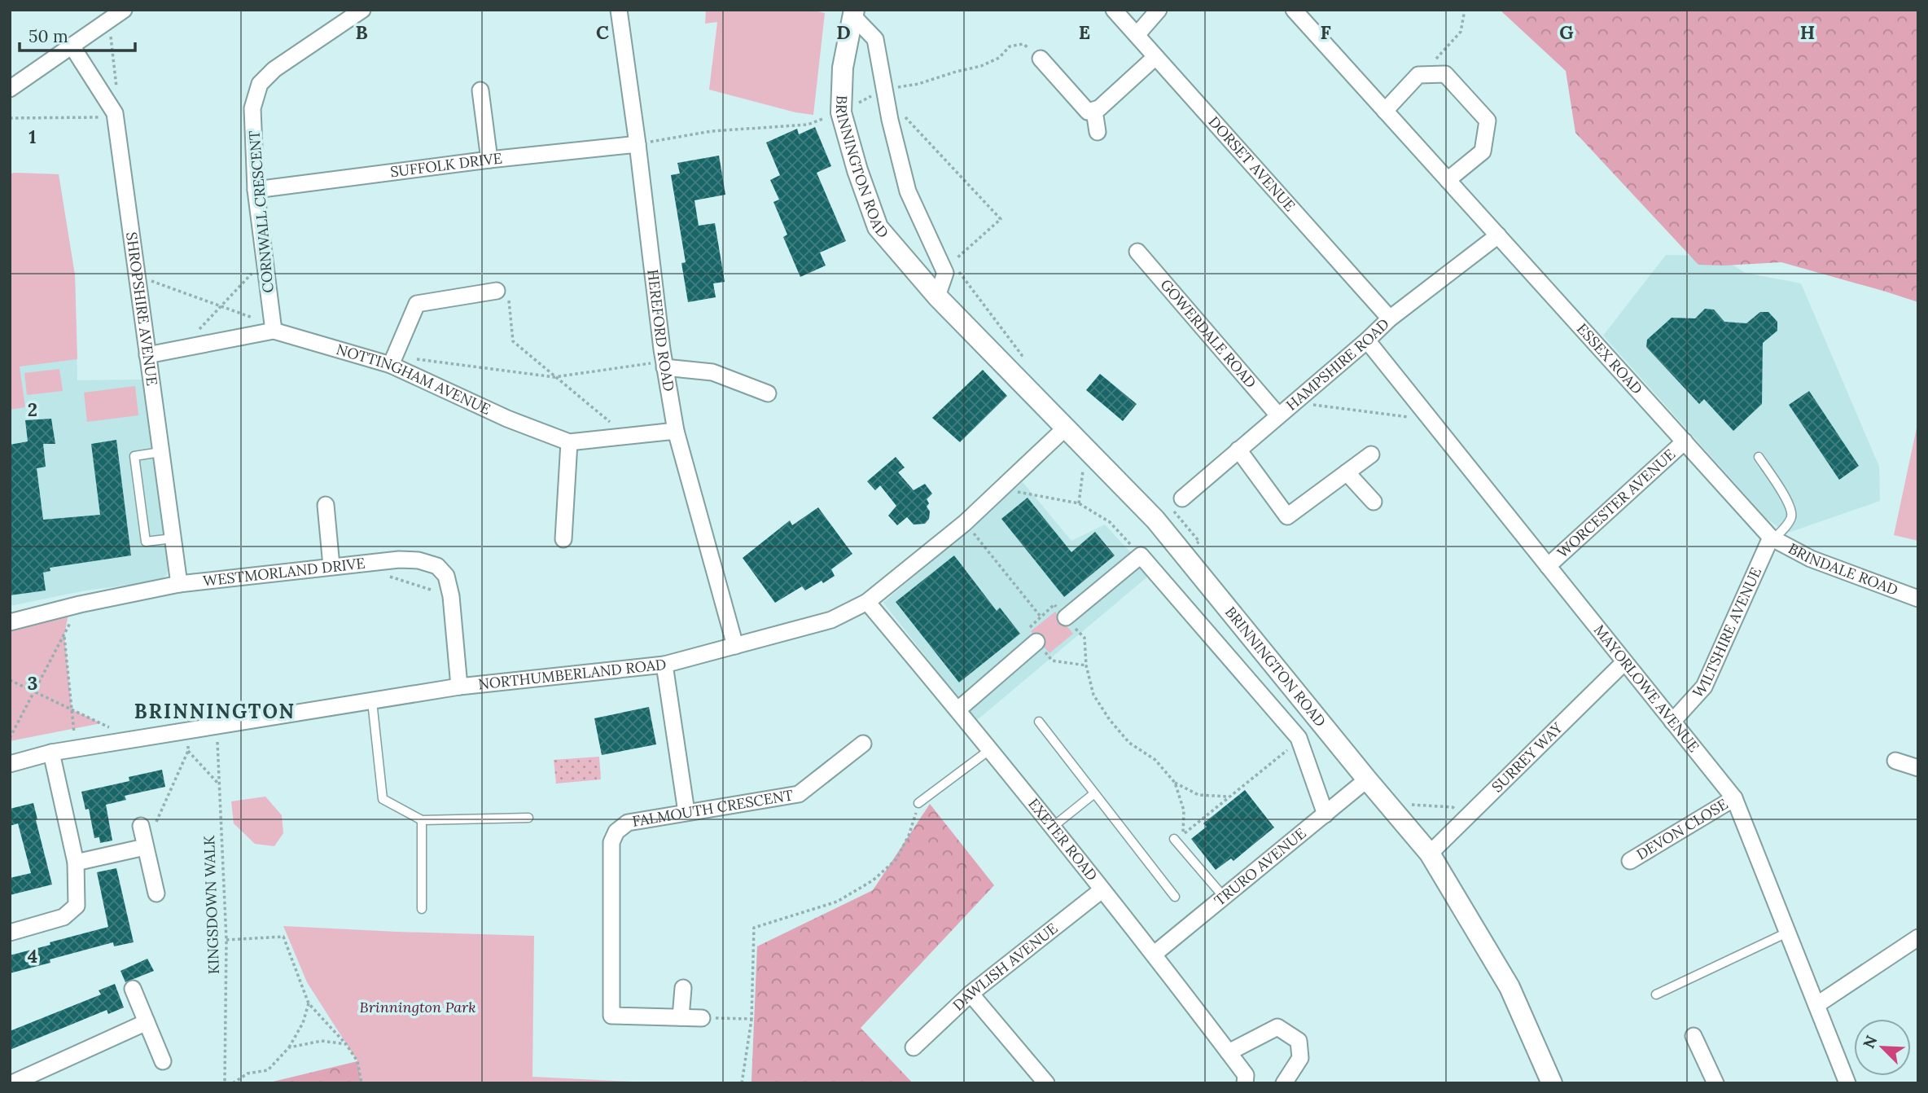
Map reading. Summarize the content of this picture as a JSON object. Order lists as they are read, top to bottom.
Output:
{
  "streets": {
    "street": [
      "BRINNINGTON ROAD",
      "DORSET AVENUE",
      "SUFFOLK DRIVE",
      "CORNWALL CRESCENT",
      "SHROPSHIRE AVENUE",
      "HEREFORD ROAD",
      "GOWERDALE ROAD",
      "ESSEX ROAD",
      "HAMPSHIRE ROAD",
      "NOTTINGHAM AVENUE",
      "WORCESTER AVENUE",
      "BRINDALE ROAD",
      "WESTMORLAND DRIVE",
      "WILTSHIRE AVENUE",
      "NORTHUMBERLAND ROAD",
      "MAYORLOWE AVENUE",
      "SURREY WAY",
      "FALMOUTH CRESCENT",
      "DEVON CLOSE",
      "EXETER ROAD",
      "TRURO AVENUE",
      "DAWLISH AVENUE"
    ],
    "path": ["KINGSDOWN WALK"]
  },
  "crossings": [
    ["BRINNINGTON ROAD", "NORTHUMBERLAND ROAD"],
    ["BRINNINGTON ROAD", "SURREY WAY"],
    ["BRINNINGTON ROAD", "TRURO AVENUE"],
    ["DORSET AVENUE", "HAMPSHIRE ROAD"],
    ["SUFFOLK DRIVE", "CORNWALL CRESCENT"],
    ["SUFFOLK DRIVE", "HEREFORD ROAD"],
    ["CORNWALL CRESCENT", "NOTTINGHAM AVENUE"],
    ["SHROPSHIRE AVENUE", "NOTTINGHAM AVENUE"],
    ["SHROPSHIRE AVENUE", "WESTMORLAND DRIVE"],
    ["HEREFORD ROAD", "NOTTINGHAM AVENUE"],
    ["HEREFORD ROAD", "NORTHUMBERLAND ROAD"],
    ["GOWERDALE ROAD", "HAMPSHIRE ROAD"],
    ["ESSEX ROAD", "HAMPSHIRE ROAD"],
    ["ESSEX ROAD", "WORCESTER AVENUE"],
    ["ESSEX ROAD", "BRINDALE ROAD"],
    ["ESSEX ROAD", "WILTSHIRE AVENUE"],
    ["HAMPSHIRE ROAD", "MAYORLOWE AVENUE"],
    ["WORCESTER AVENUE", "MAYORLOWE AVENUE"],
    ["BRINDALE ROAD", "WILTSHIRE AVENUE"],
    ["WESTMORLAND DRIVE", "NORTHUMBERLAND ROAD"],
    ["WILTSHIRE AVENUE", "MAYORLOWE AVENUE"],
    ["NORTHUMBERLAND ROAD", "EXETER ROAD"],
    ["NORTHUMBERLAND ROAD", "KINGSDOWN WALK"],
    ["MAYORLOWE AVENUE", "SURREY WAY"],
    ["MAYORLOWE AVENUE", "DEVON CLOSE"],
    ["EXETER ROAD", "TRURO AVENUE"],
    ["EXETER ROAD", "DAWLISH AVENUE"]
  ],
  "districts": ["BRINNINGTON"],
  "parks": ["Brinnington Park"],
  "scale_bar": "50 m",
  "north": "top left",
  "grid": {
    "columns": [
      "B",
      "C",
      "D",
      "E",
      "F",
      "G",
      "H"
    ],
    "rows": [
      "1",
      "2",
      "3",
      "4"
    ]
  }
}
